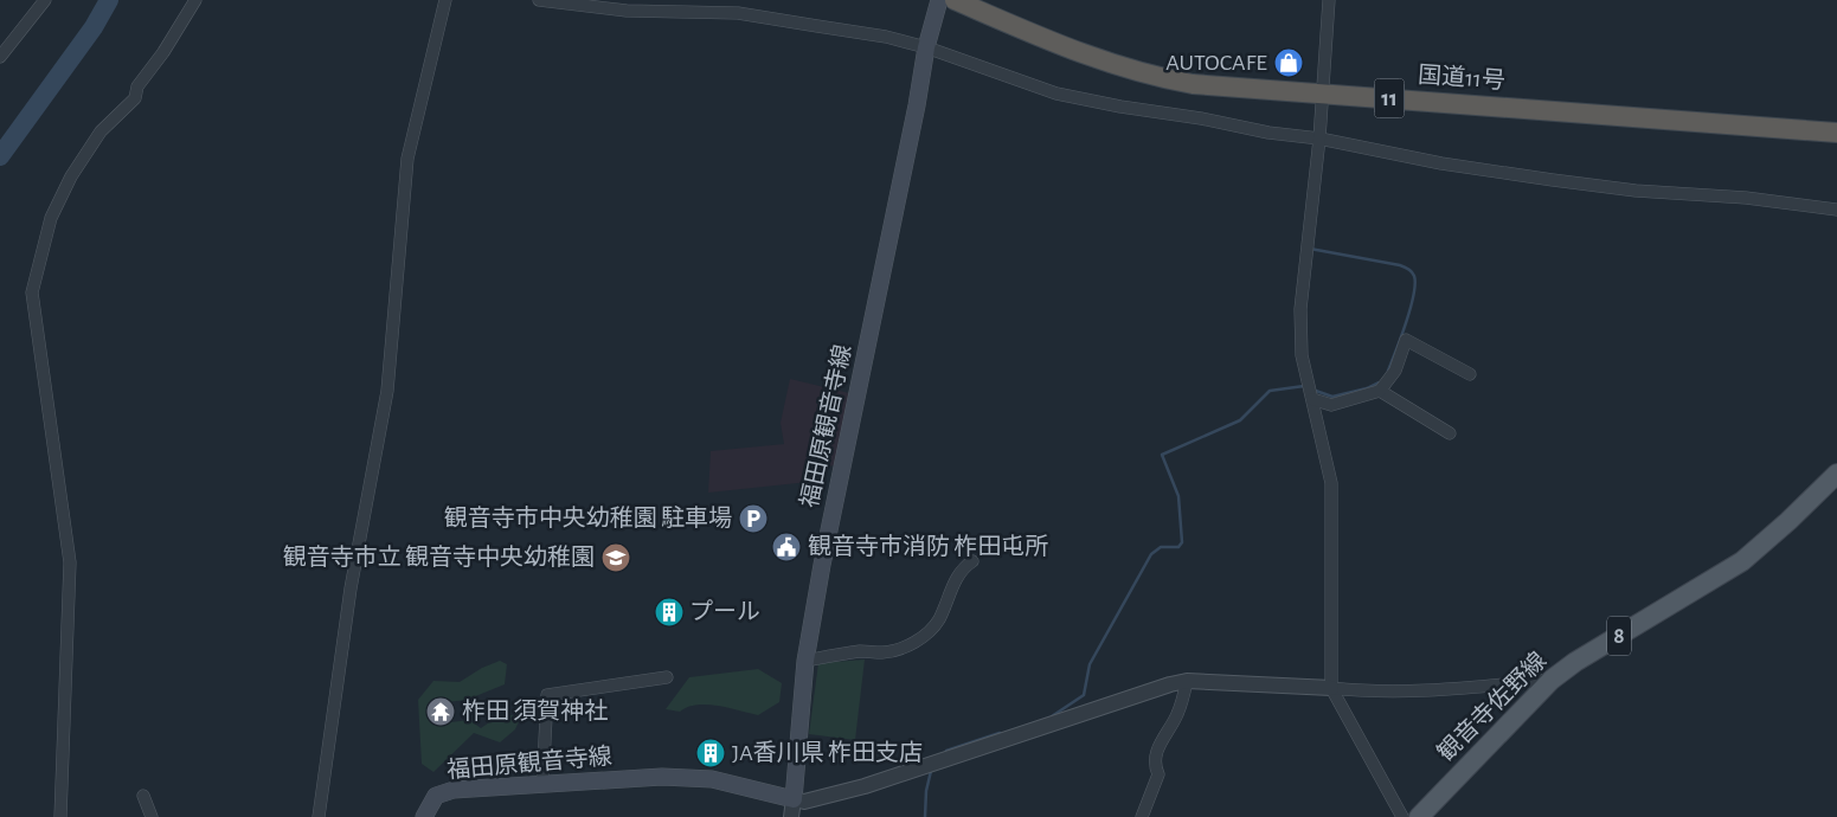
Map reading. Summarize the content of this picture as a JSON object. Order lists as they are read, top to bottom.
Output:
{
  "streets": {
    "highway": ["国道11号", "11"],
    "main road": ["福田原観音寺線", "8", "観音寺佐野線"]
  },
  "places": {
    "shop": ["AUTOCAFE"],
    "parking": ["観音寺市中央幼稚園 駐車場"],
    "public building": ["観音寺市消防 柞田屯所"],
    "school or university": ["観音寺市立 観音寺中央幼稚園"],
    "building": ["プール", "JA香川県 柞田支店"],
    "temple": ["柞田 須賀神社"]
  }
}
